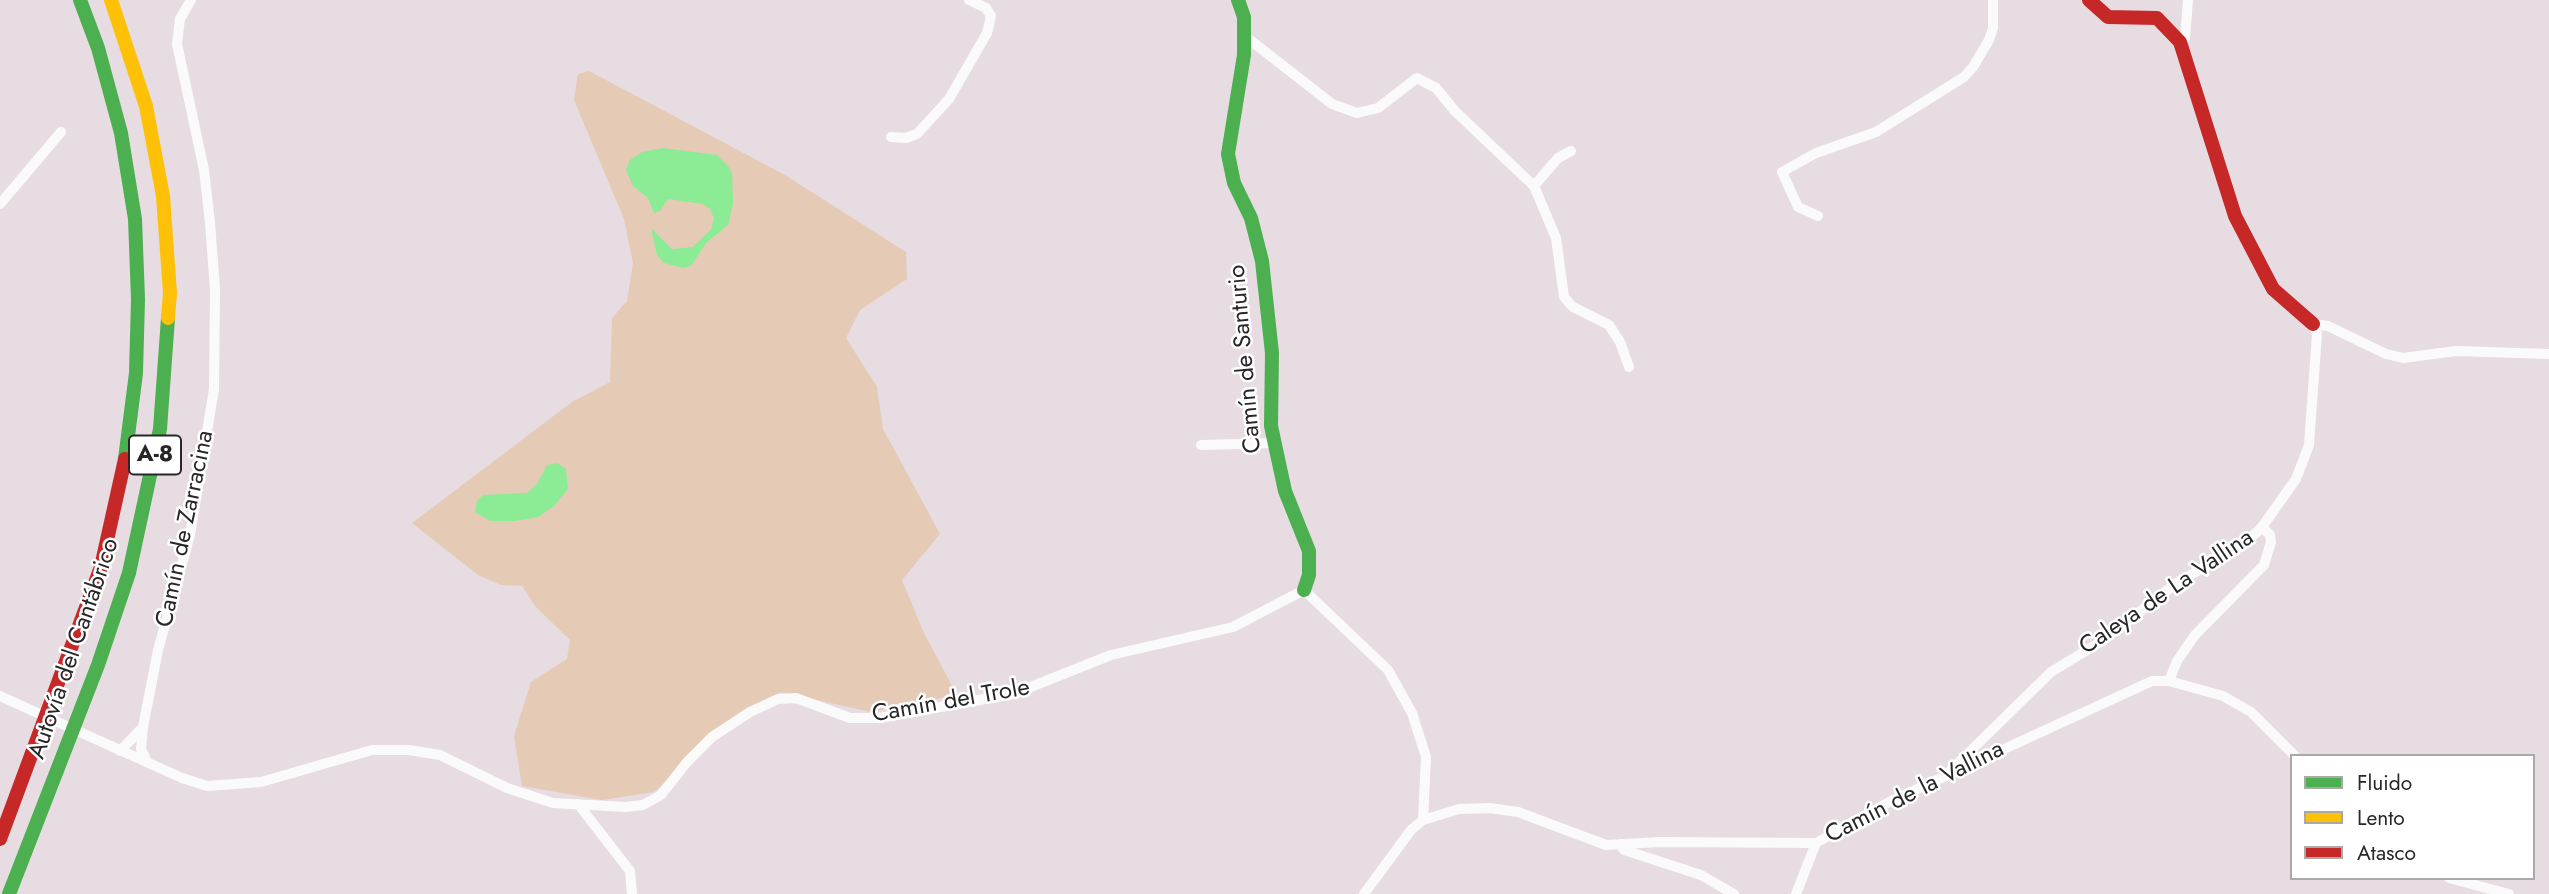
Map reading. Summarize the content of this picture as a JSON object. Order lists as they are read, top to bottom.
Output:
{
  "streets": {
    "main road": ["Camín de Santurio", "A-8", "Autovía del Cantábrico"],
    "street": [
      "Camín de Zarracina",
      "Caleya de La Vallina",
      "Camín del Trole",
      "Camín de la Vallina"
    ]
  },
  "crossings": [
    ["Camín de Santurio", "Camín del Trole"],
    ["Camín de Zarracina", "Camín del Trole"],
    ["Caleya de La Vallina", "Camín de la Vallina"]
  ],
  "legend": ["Fluido", "Lento", "Atasco"]
}
